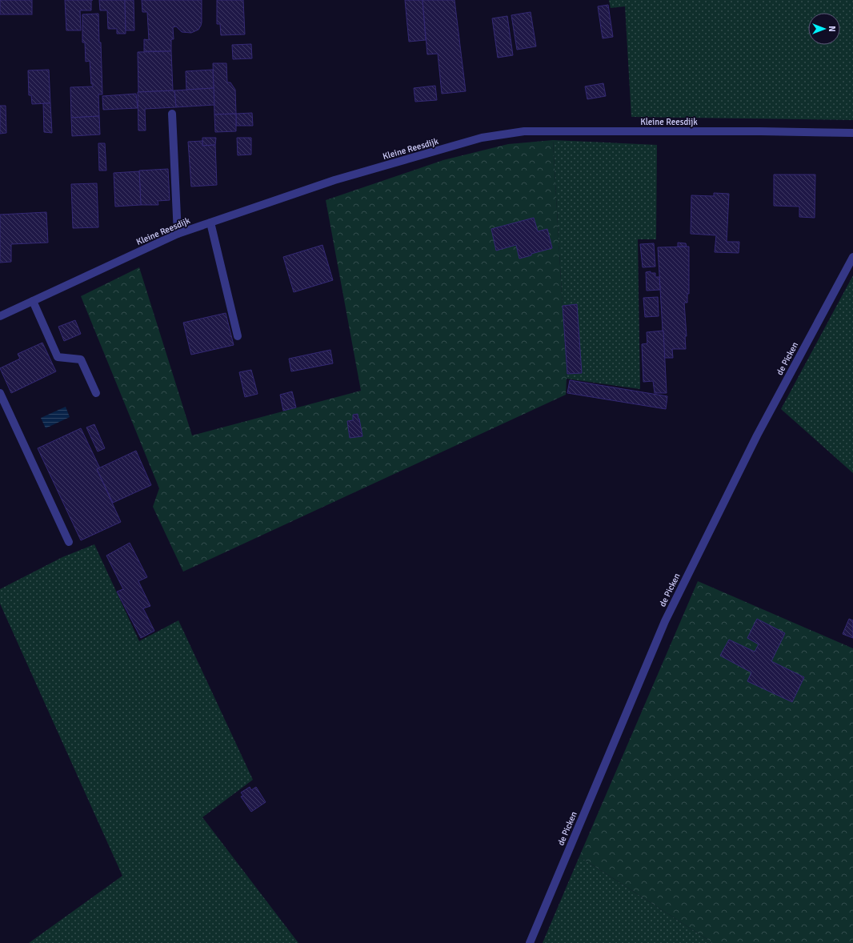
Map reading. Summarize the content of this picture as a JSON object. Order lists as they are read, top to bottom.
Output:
{
  "streets": {
    "street": ["Kleine Reesdijk", "de Picken"]
  },
  "north": "right"
}
